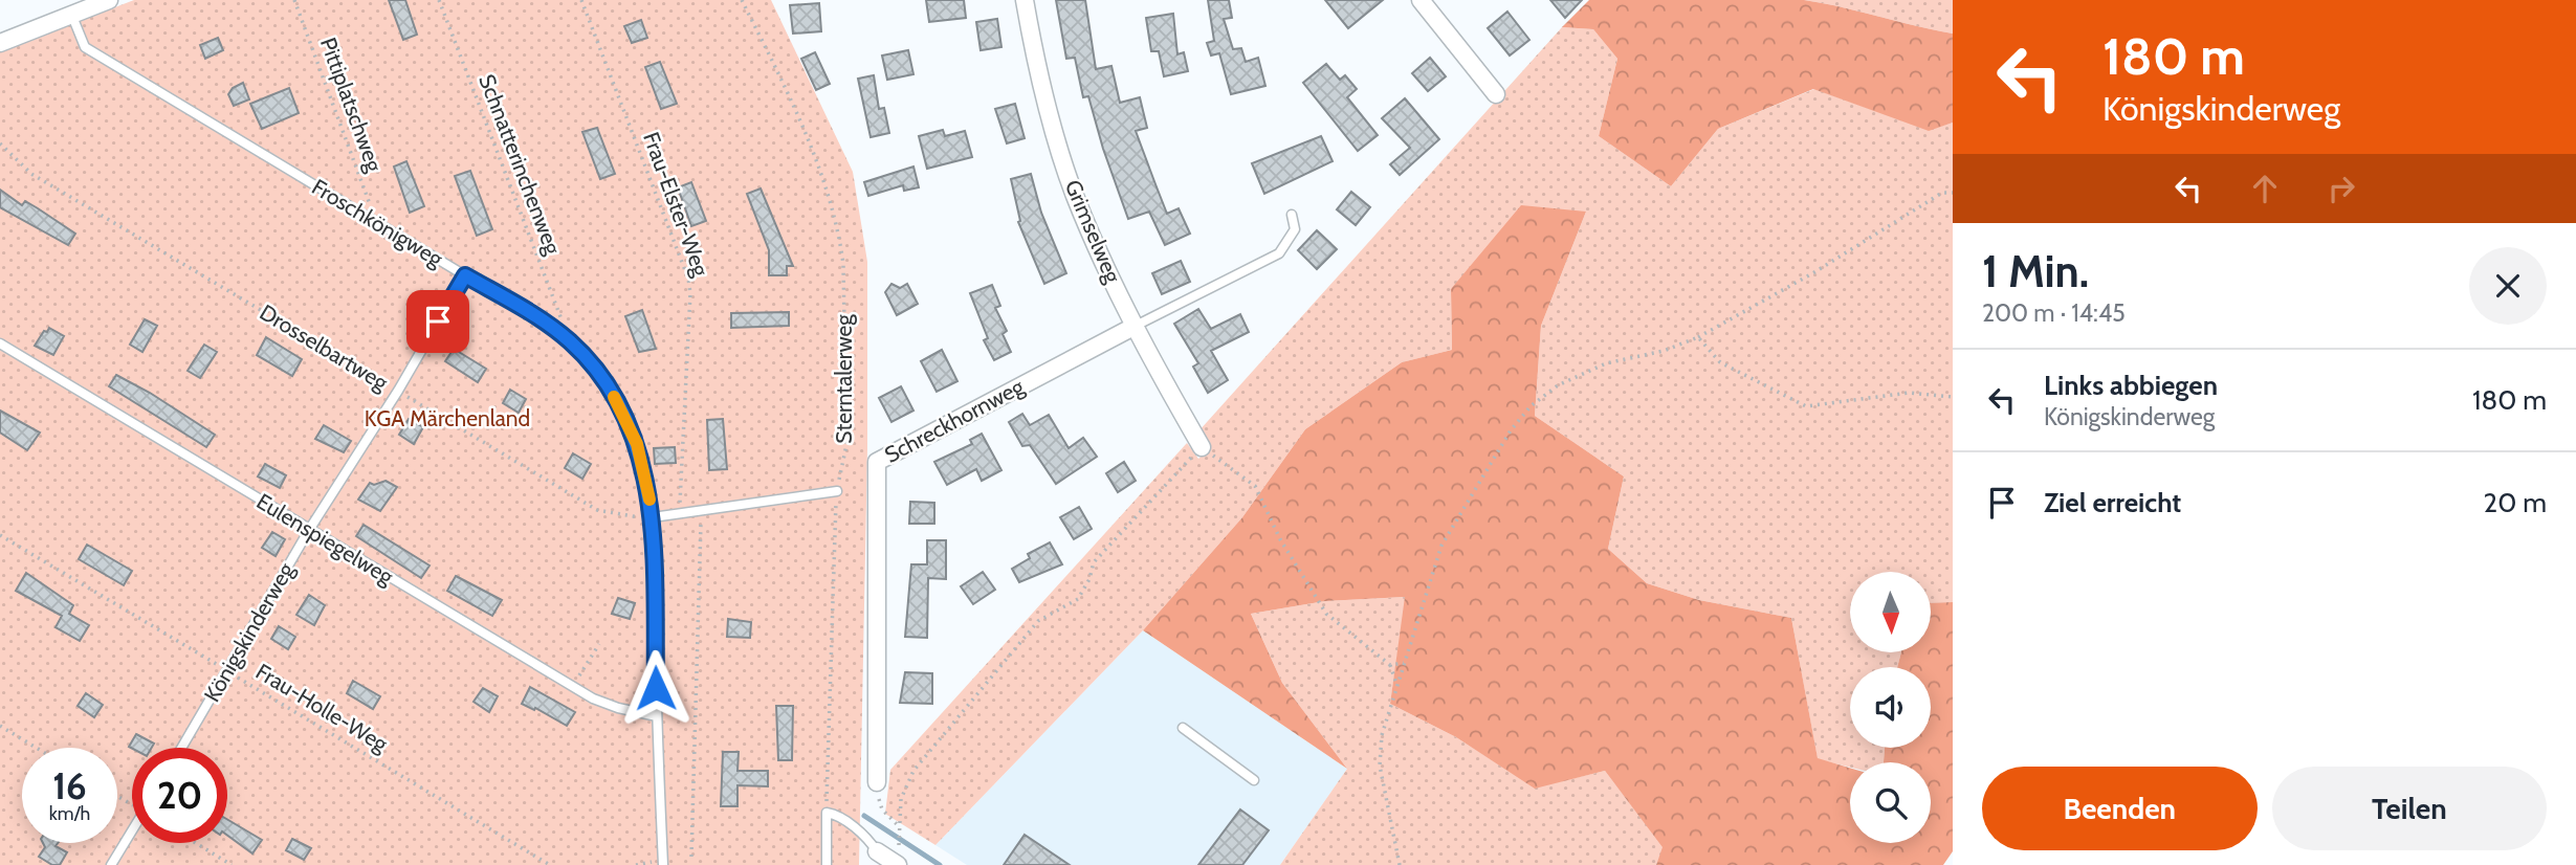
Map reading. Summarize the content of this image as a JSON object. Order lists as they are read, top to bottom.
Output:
{
  "streets": {
    "street": ["Grimselweg", "Schreckhornweg"],
    "lane": ["Froschkönigweg", "Eulenspiegelweg", "Königskinderweg"],
    "path": [
      "Pittiplatschweg",
      "Schnatterinchenweg",
      "Frau-Elster-Weg",
      "Drosselbartweg",
      "Sterntalerweg",
      "Frau-Holle-Weg"
    ]
  },
  "crossings": [
    ["Pittiplatschweg", "Froschkönigweg"],
    ["Schnatterinchenweg", "Froschkönigweg"],
    ["Froschkönigweg", "Drosselbartweg"],
    ["Froschkönigweg", "Eulenspiegelweg"],
    ["Froschkönigweg", "Königskinderweg"],
    ["Grimselweg", "Schreckhornweg"],
    ["Drosselbartweg", "Königskinderweg"],
    ["Eulenspiegelweg", "Königskinderweg"],
    ["Königskinderweg", "Frau-Holle-Weg"]
  ],
  "parks": ["KGA Märchenland"],
  "north": "bottom",
  "page": {
    "turn": ["180 m", "Königskinderweg"],
    "heading": ["1 Min.", "200 m · 14:45"],
    "list": [
      {
        "name": "Links abbiegen",
        "note": "Königskinderweg",
        "value": "180 m"
      },
      {
        "name": "Ziel erreicht",
        "value": "20 m"
      }
    ],
    "speed": "16 km/h",
    "limit": "20",
    "buttons": ["Beenden", "Teilen"]
  }
}
